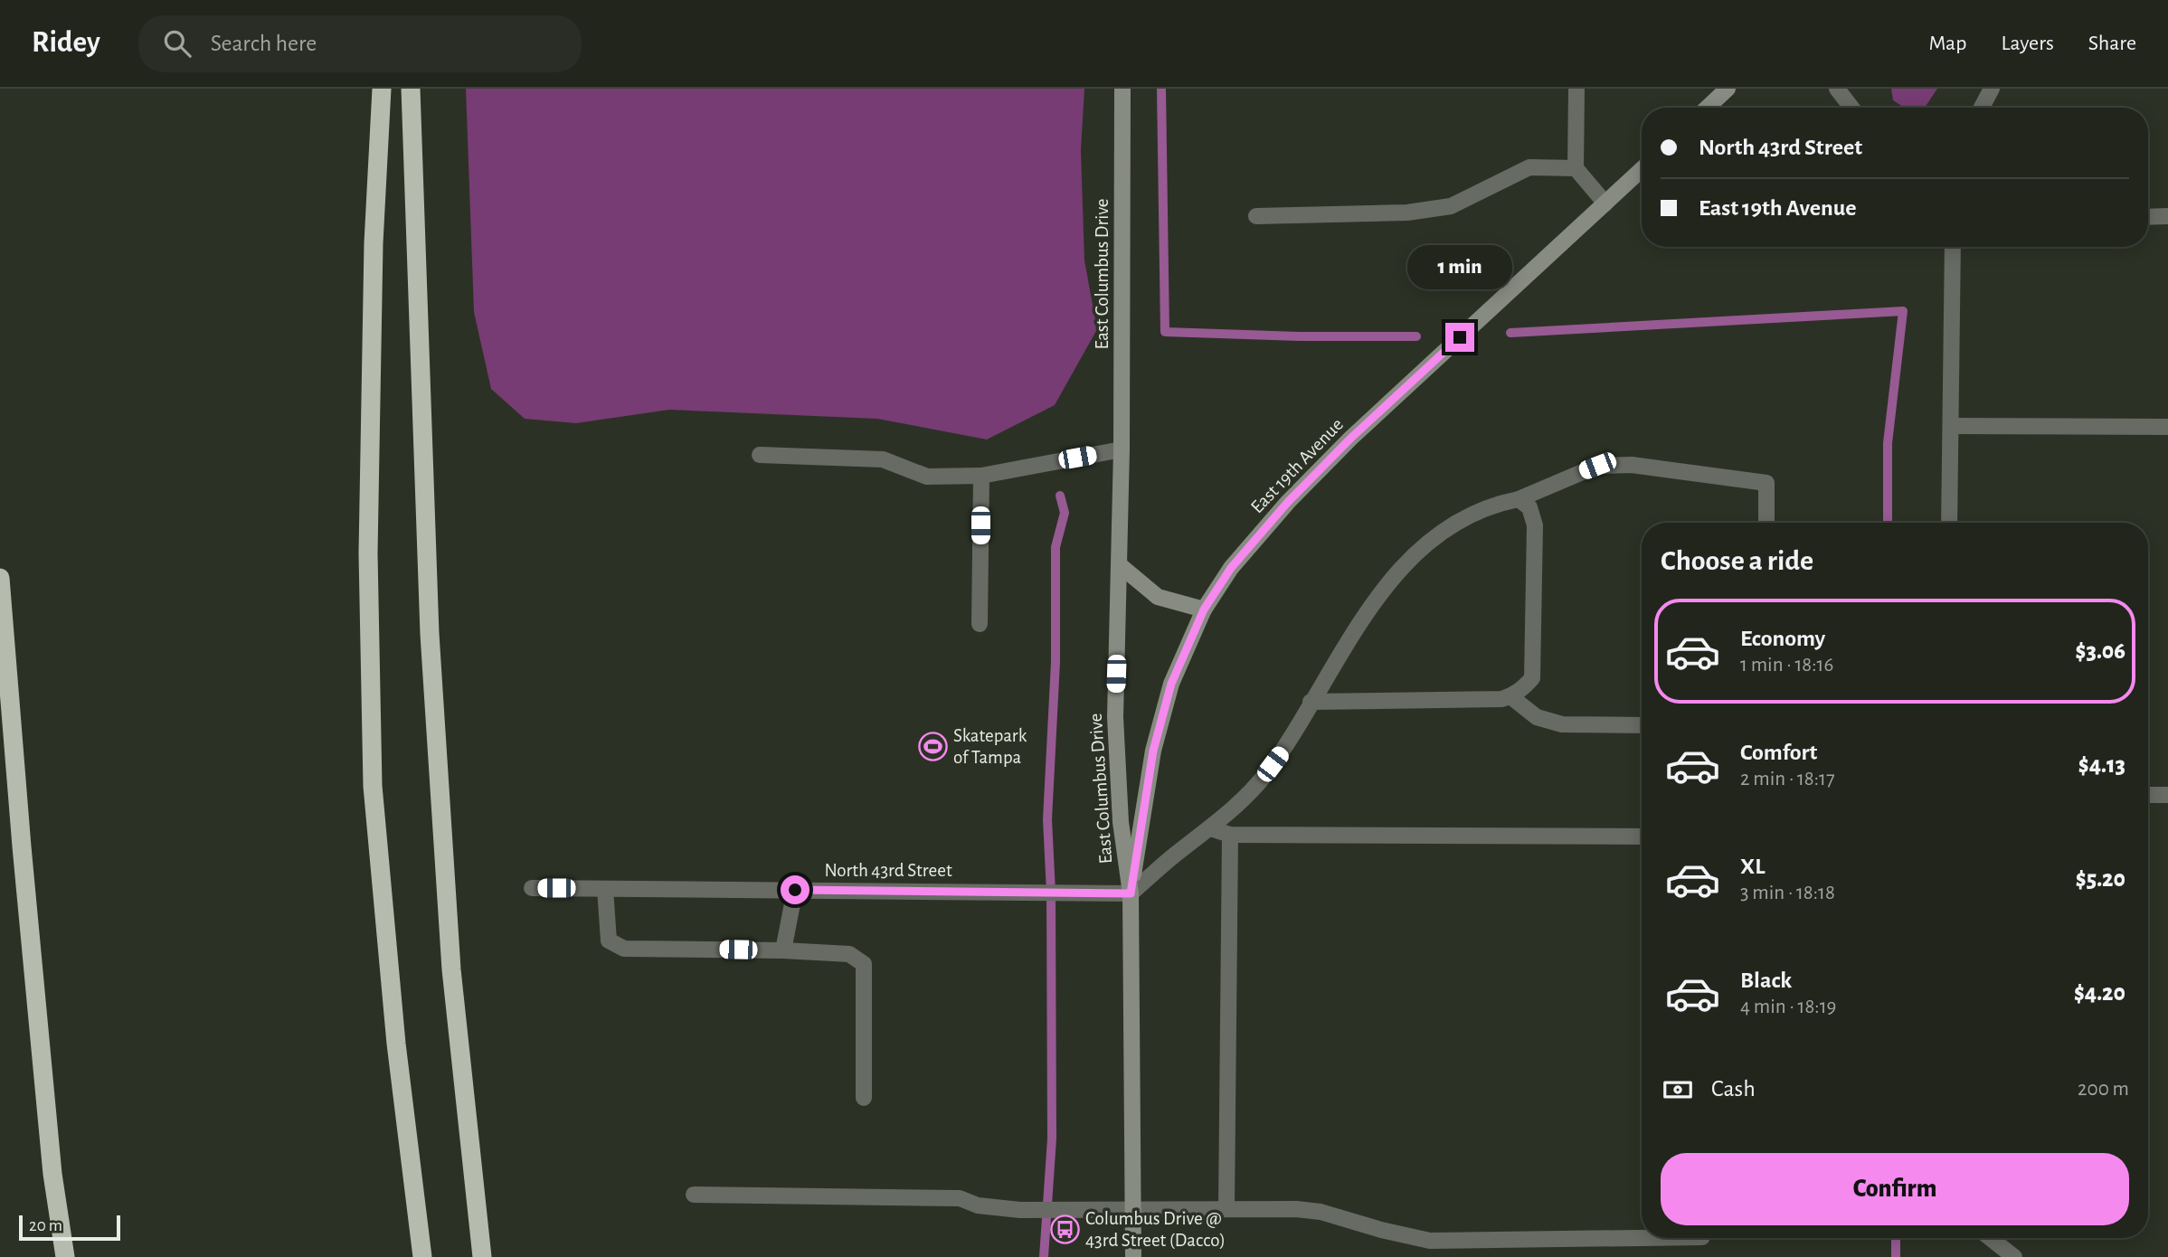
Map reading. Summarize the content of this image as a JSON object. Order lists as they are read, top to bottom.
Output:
{
  "streets": {
    "main road": ["East Columbus Drive", "East 19th Avenue"],
    "street": ["North 43rd Street"]
  },
  "crossings": [
    ["East Columbus Drive", "East 19th Avenue"],
    ["East Columbus Drive", "North 43rd Street"],
    ["East 19th Avenue", "North 43rd Street"]
  ],
  "places": {
    "sports": ["Skatepark of Tampa"],
    "bus stop": ["Columbus Drive @ 43rd Street (Dacco)"]
  },
  "scale_bar": "20 m",
  "page": {
    "header": "Ridey",
    "search": "Search here",
    "nav": ["Map", "Layers", "Share"],
    "banner": ["North 43rd Street", "East 19th Avenue"],
    "bubble": "1 min",
    "heading": "Choose a ride",
    "list": [
      {
        "name": "Economy",
        "note": "1 min · 18:16",
        "value": "$3.06"
      },
      {
        "name": "Comfort",
        "note": "2 min · 18:17",
        "value": "$4.13"
      },
      {
        "name": "XL",
        "note": "3 min · 18:18",
        "value": "$5.20"
      },
      {
        "name": "Black",
        "note": "4 min · 18:19",
        "value": "$4.20"
      }
    ],
    "pay": ["Cash", "200 m"],
    "buttons": "Confirm",
    "scale": "20 m"
  }
}
